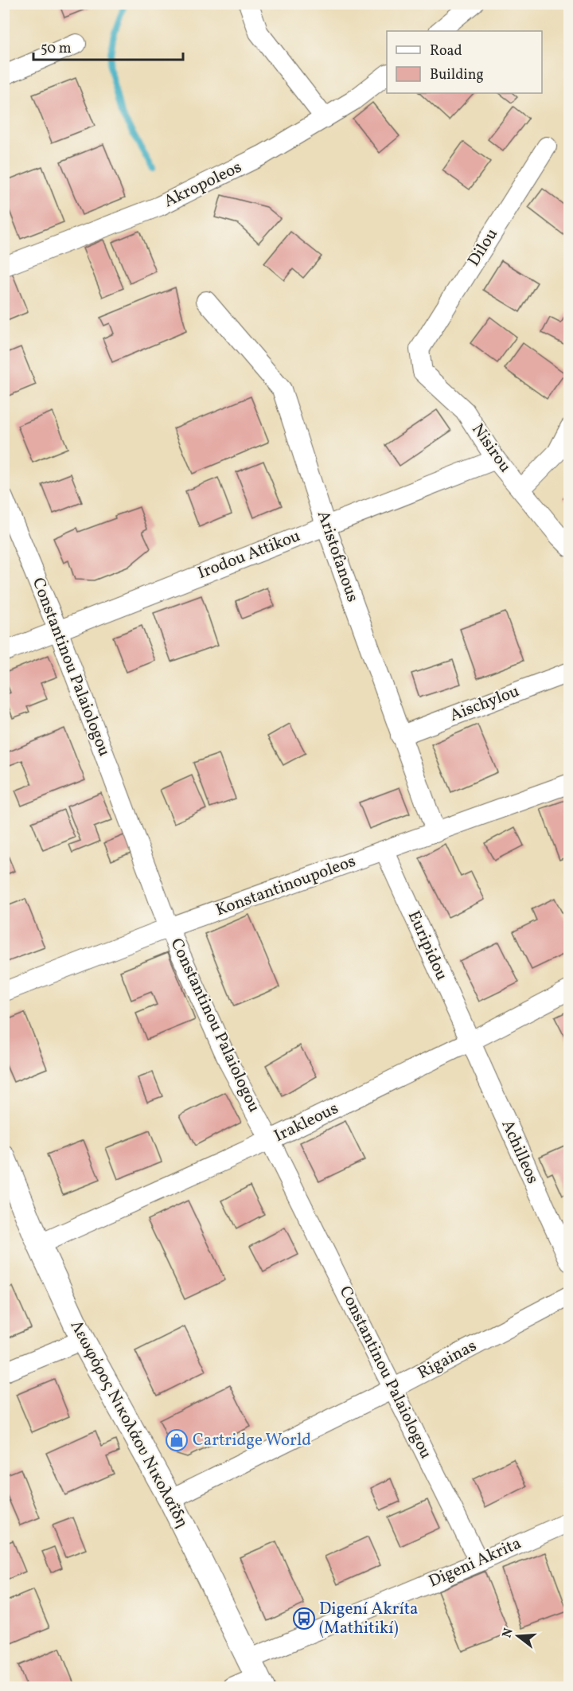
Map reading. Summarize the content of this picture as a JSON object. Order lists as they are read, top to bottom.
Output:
{
  "streets": {
    "street": [
      "Akropoleos",
      "Dilou",
      "Nisirou",
      "Irodou Attikou",
      "Aristofanous",
      "Constantinou Palaiologou",
      "Aischylou",
      "Konstantinoupoleos",
      "Euripidou",
      "Irakleous",
      "Achilleos",
      "Rigainas",
      "Λεωφόρος Νικολάου Νικολαΐδη",
      "Digeni Akrita"
    ]
  },
  "crossings": [
    ["Dilou", "Nisirou"],
    ["Nisirou", "Irodou Attikou"],
    ["Irodou Attikou", "Aristofanous"],
    ["Irodou Attikou", "Constantinou Palaiologou"],
    ["Aristofanous", "Aischylou"],
    ["Aristofanous", "Konstantinoupoleos"],
    ["Constantinou Palaiologou", "Konstantinoupoleos"],
    ["Constantinou Palaiologou", "Irakleous"],
    ["Constantinou Palaiologou", "Rigainas"],
    ["Constantinou Palaiologou", "Digeni Akrita"],
    ["Konstantinoupoleos", "Euripidou"],
    ["Euripidou", "Irakleous"],
    ["Euripidou", "Achilleos"],
    ["Irakleous", "Achilleos"],
    ["Irakleous", "Λεωφόρος Νικολάου Νικολαΐδη"],
    ["Rigainas", "Λεωφόρος Νικολάου Νικολαΐδη"],
    ["Λεωφόρος Νικολάου Νικολαΐδη", "Digeni Akrita"]
  ],
  "places": {
    "shop": ["Cartridge World"],
    "bus stop": ["Digení Akríta (Mathitikí)"]
  },
  "legend": ["Road", "Building"],
  "scale_bar": "50 m",
  "north": "left"
}
